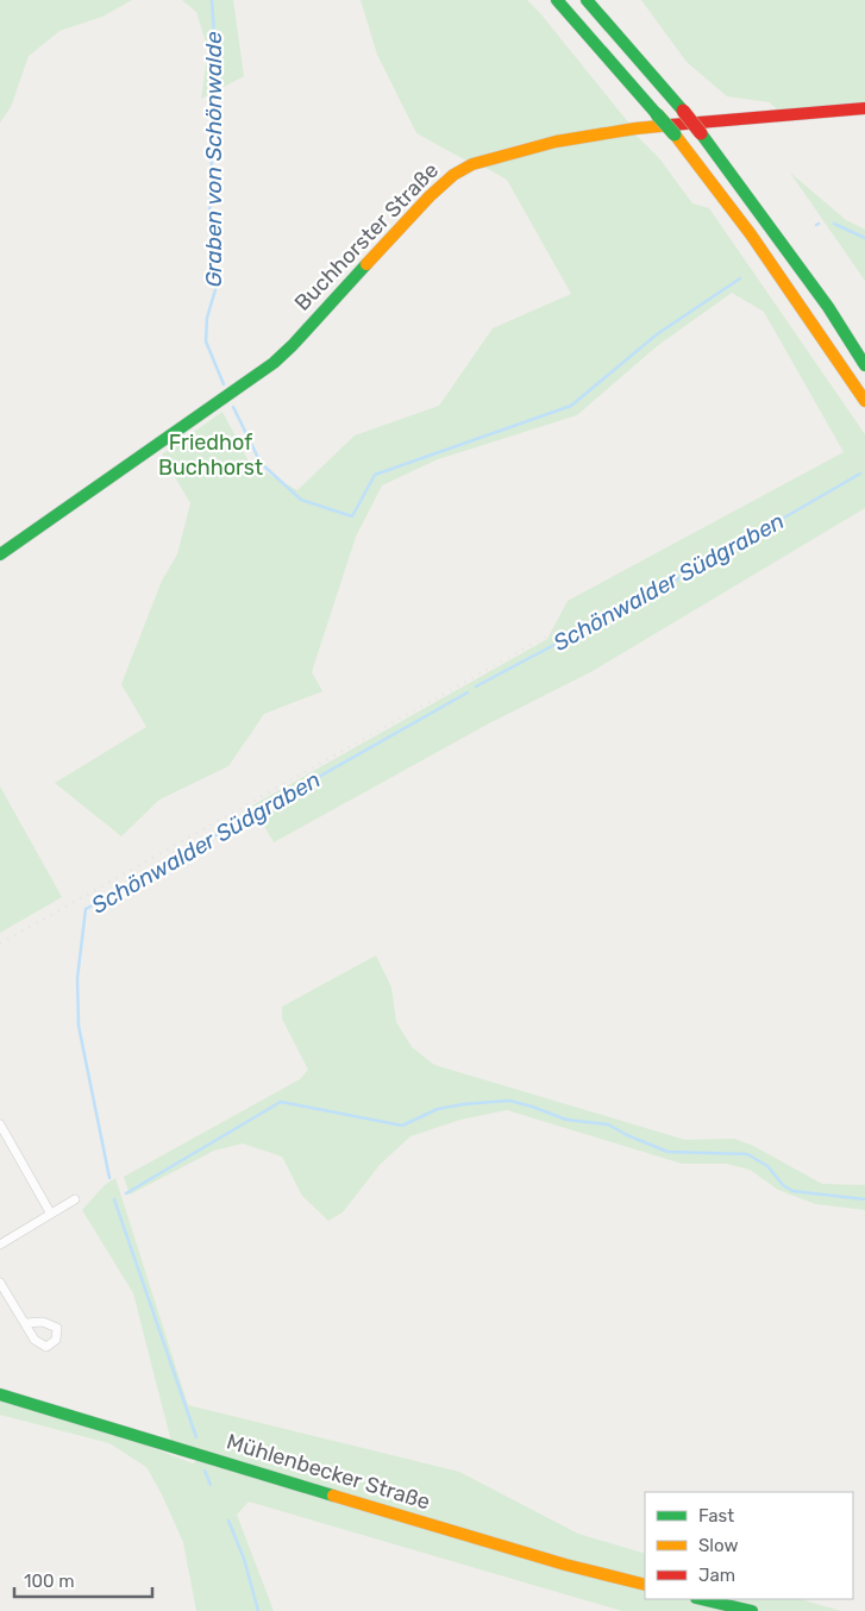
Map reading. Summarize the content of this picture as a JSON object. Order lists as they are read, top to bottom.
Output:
{
  "streets": {
    "main road": ["Buchhorster Straße", "Mühlenbecker Straße"]
  },
  "water": ["Graben von Schönwalde", "Schönwalder Südgraben"],
  "parks": ["Friedhof Buchhorst"],
  "legend": ["Fast", "Slow", "Jam"],
  "scale_bar": "100 m"
}
